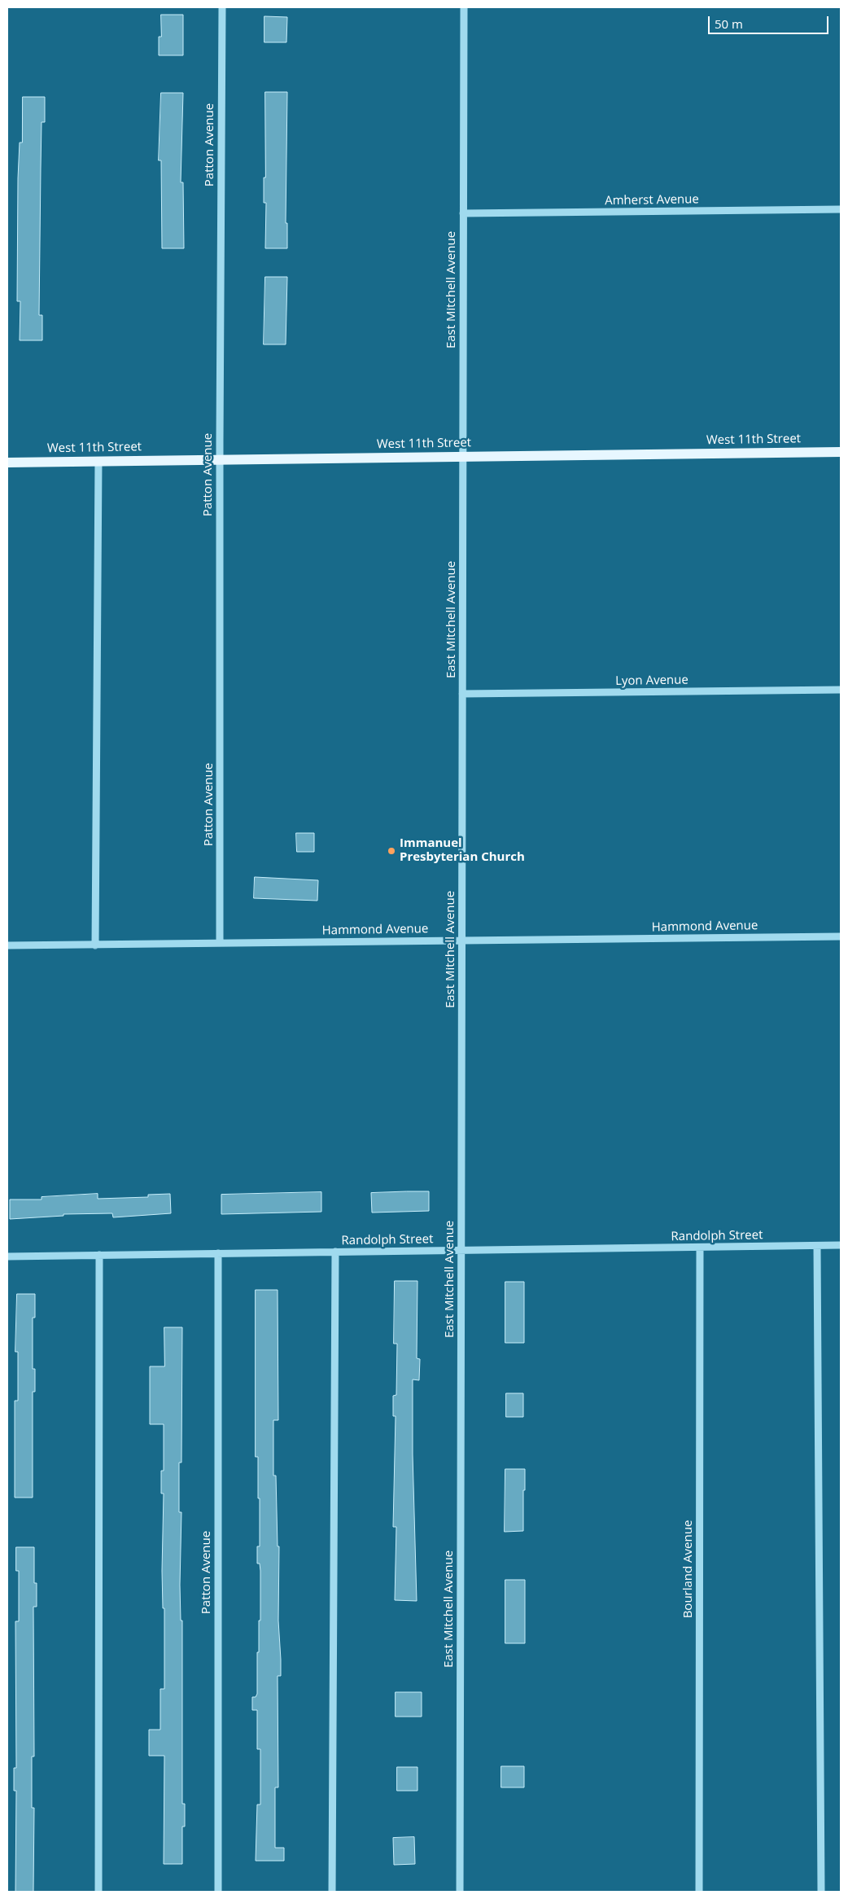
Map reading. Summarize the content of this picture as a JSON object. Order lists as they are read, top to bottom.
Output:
{
  "streets": {
    "main road": ["West 11th Street"],
    "street": [
      "Patton Avenue",
      "Amherst Avenue",
      "East Mitchell Avenue",
      "Lyon Avenue",
      "Hammond Avenue",
      "Randolph Street",
      "Bourland Avenue"
    ]
  },
  "crossings": [
    ["Patton Avenue", "West 11th Street"],
    ["Patton Avenue", "Hammond Avenue"],
    ["Patton Avenue", "Randolph Street"],
    ["Amherst Avenue", "East Mitchell Avenue"],
    ["East Mitchell Avenue", "West 11th Street"],
    ["East Mitchell Avenue", "Lyon Avenue"],
    ["East Mitchell Avenue", "Hammond Avenue"],
    ["East Mitchell Avenue", "Randolph Street"],
    ["Randolph Street", "Bourland Avenue"]
  ],
  "places": ["Immanuel Presbyterian Church"],
  "scale_bar": "50 m"
}
